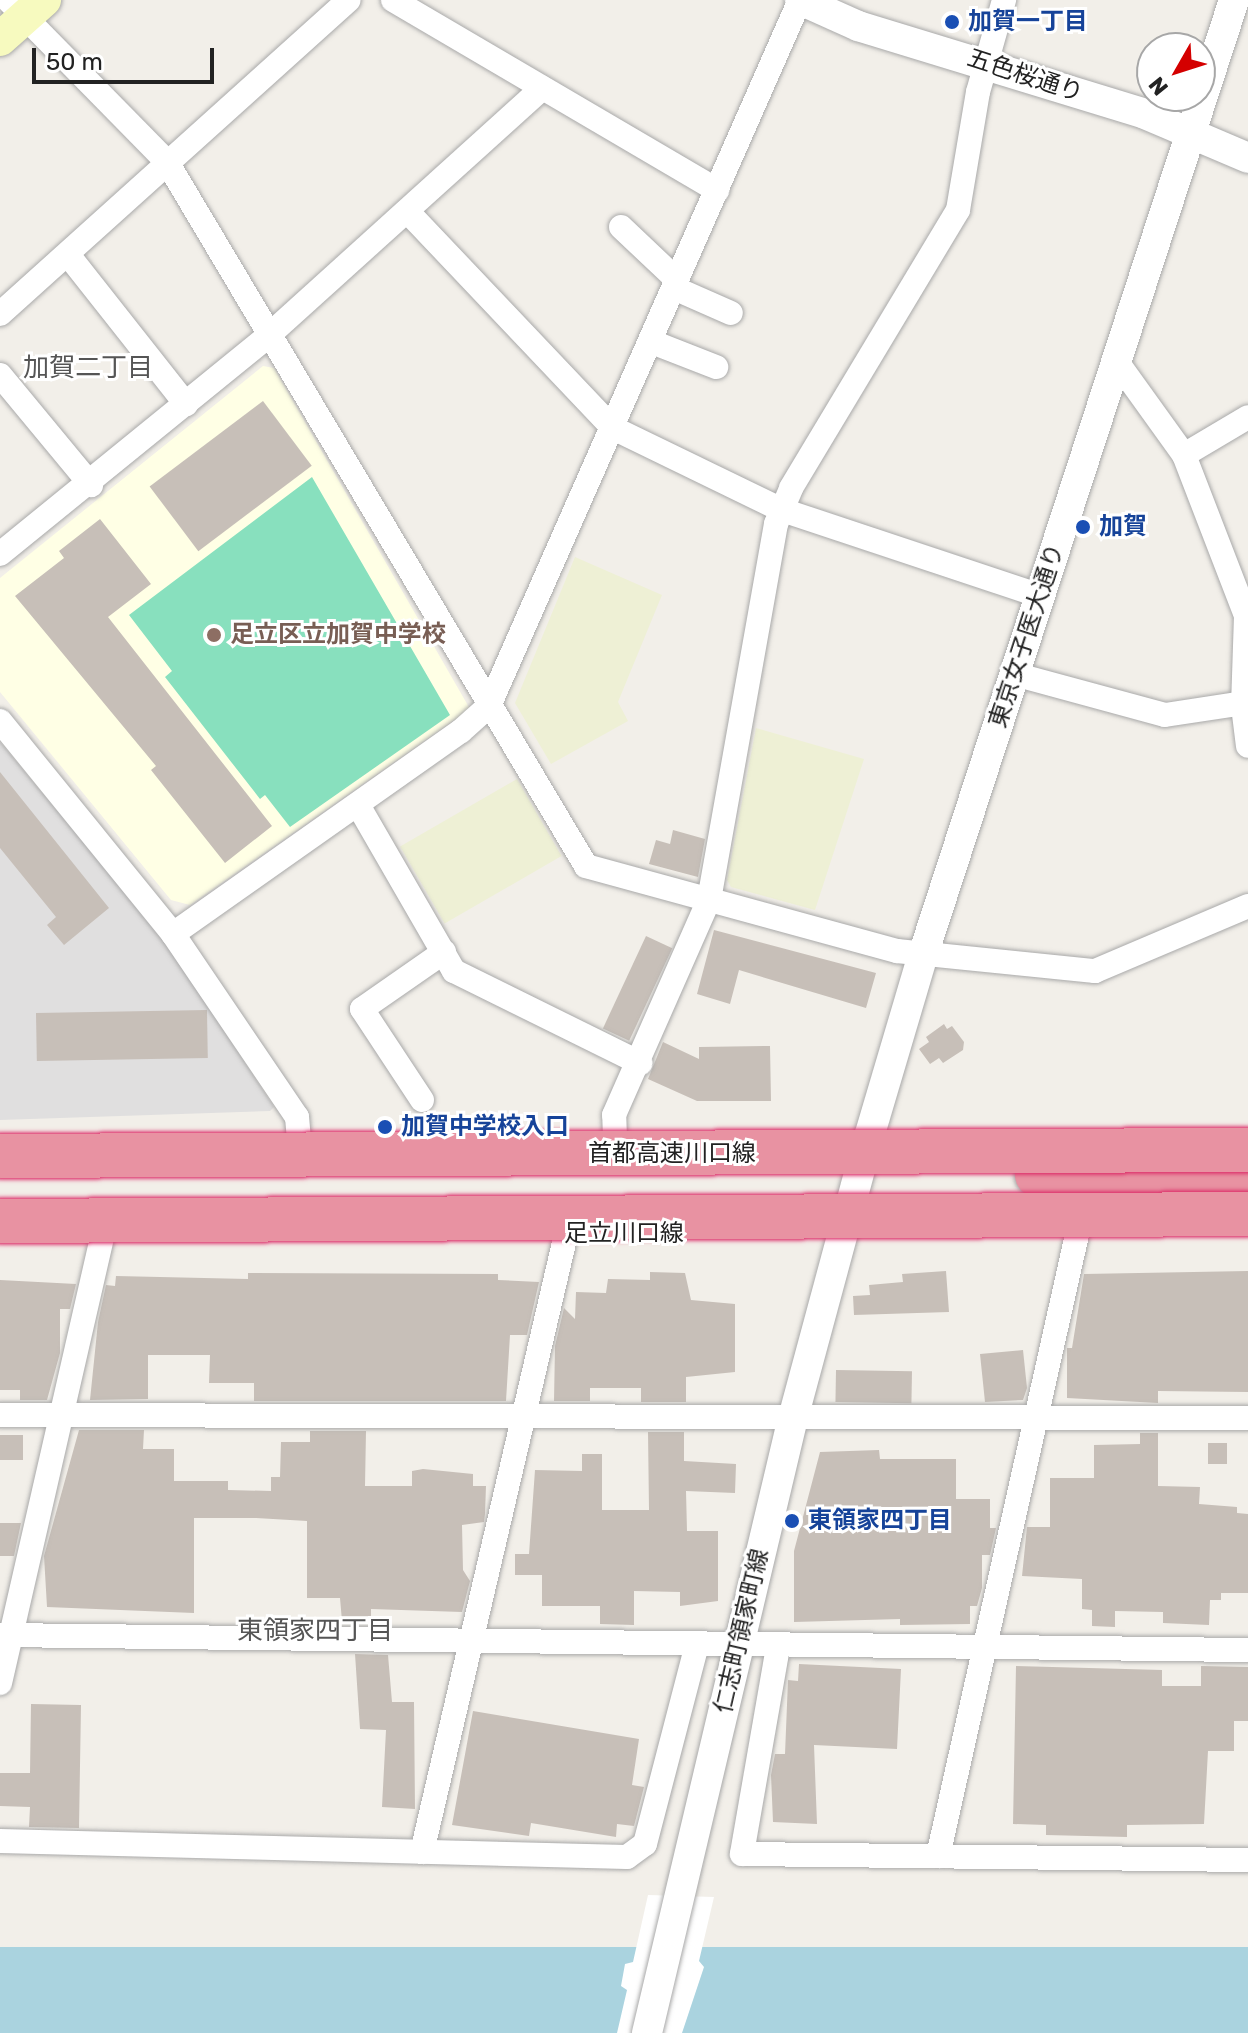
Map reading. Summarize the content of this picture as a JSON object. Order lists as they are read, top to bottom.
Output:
{
  "streets": {
    "highway": ["首都高速川口線"],
    "main road": ["足立川口線"],
    "street": ["五色桜通り", "東京女子医大通り", "仁志町領家町線"]
  },
  "crossings": [
    ["五色桜通り", "東京女子医大通り"],
    ["東京女子医大通り", "仁志町領家町線"],
    ["足立川口線", "仁志町領家町線"]
  ],
  "districts": ["加賀二丁目", "東領家四丁目"],
  "places": [
    "加賀一丁目",
    "加賀",
    "足立区立加賀中学校",
    "加賀中学校入口",
    "東領家四丁目"
  ],
  "scale_bar": "50 m",
  "north": "bottom left"
}
